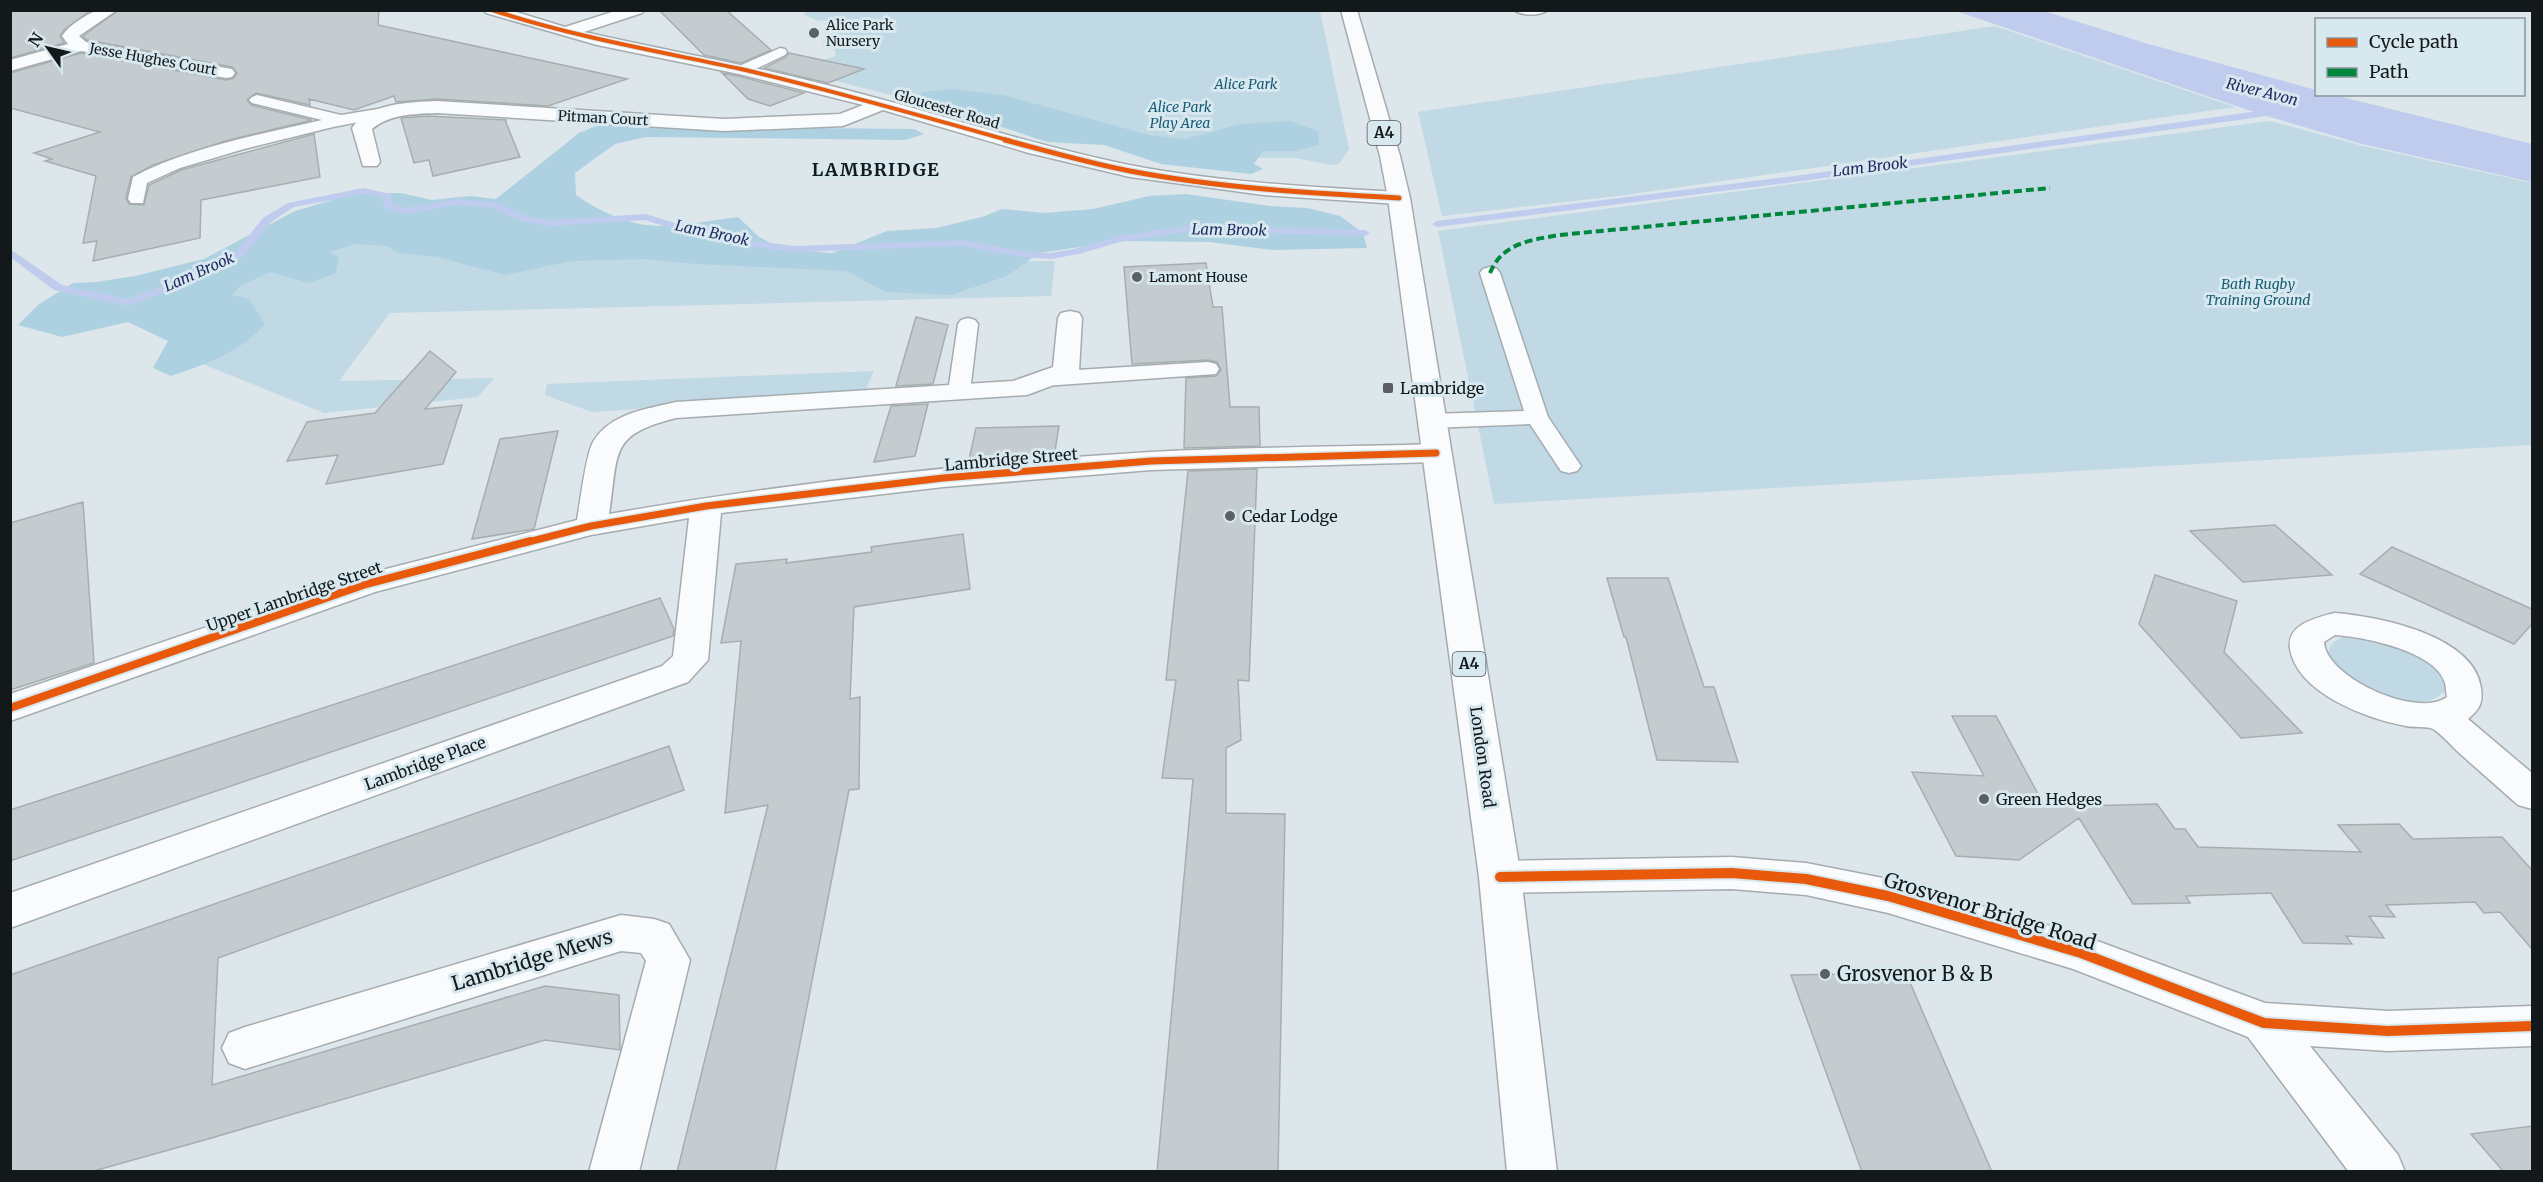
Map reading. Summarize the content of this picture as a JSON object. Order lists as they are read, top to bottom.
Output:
{
  "streets": {
    "main road": [
      "Jesse Hughes Court",
      "Gloucester Road",
      "Pitman Court",
      "A4",
      "Lambridge Street",
      "Upper Lambridge Street",
      "London Road",
      "Lambridge Place",
      "Grosvenor Bridge Road",
      "Lambridge Mews"
    ]
  },
  "crossings": [
    ["Gloucester Road", "Pitman Court"],
    ["Gloucester Road", "A4"],
    ["Gloucester Road", "London Road"],
    ["A4", "London Road"],
    ["Lambridge Street", "Upper Lambridge Street"],
    ["Lambridge Street", "London Road"],
    ["Lambridge Street", "Lambridge Place"],
    ["London Road", "Grosvenor Bridge Road"]
  ],
  "districts": ["LAMBRIDGE"],
  "water": ["River Avon", "Lam Brook"],
  "parks": ["Alice Park", "Alice Park Play Area", "Bath Rugby Training Ground"],
  "places": {
    "other": [
      "Alice Park Nursery",
      "Lamont House",
      "Cedar Lodge",
      "Green Hedges",
      "Grosvenor B & B"
    ],
    "transit": ["Lambridge"]
  },
  "legend": ["Cycle path", "Path"],
  "north": "top left"
}
